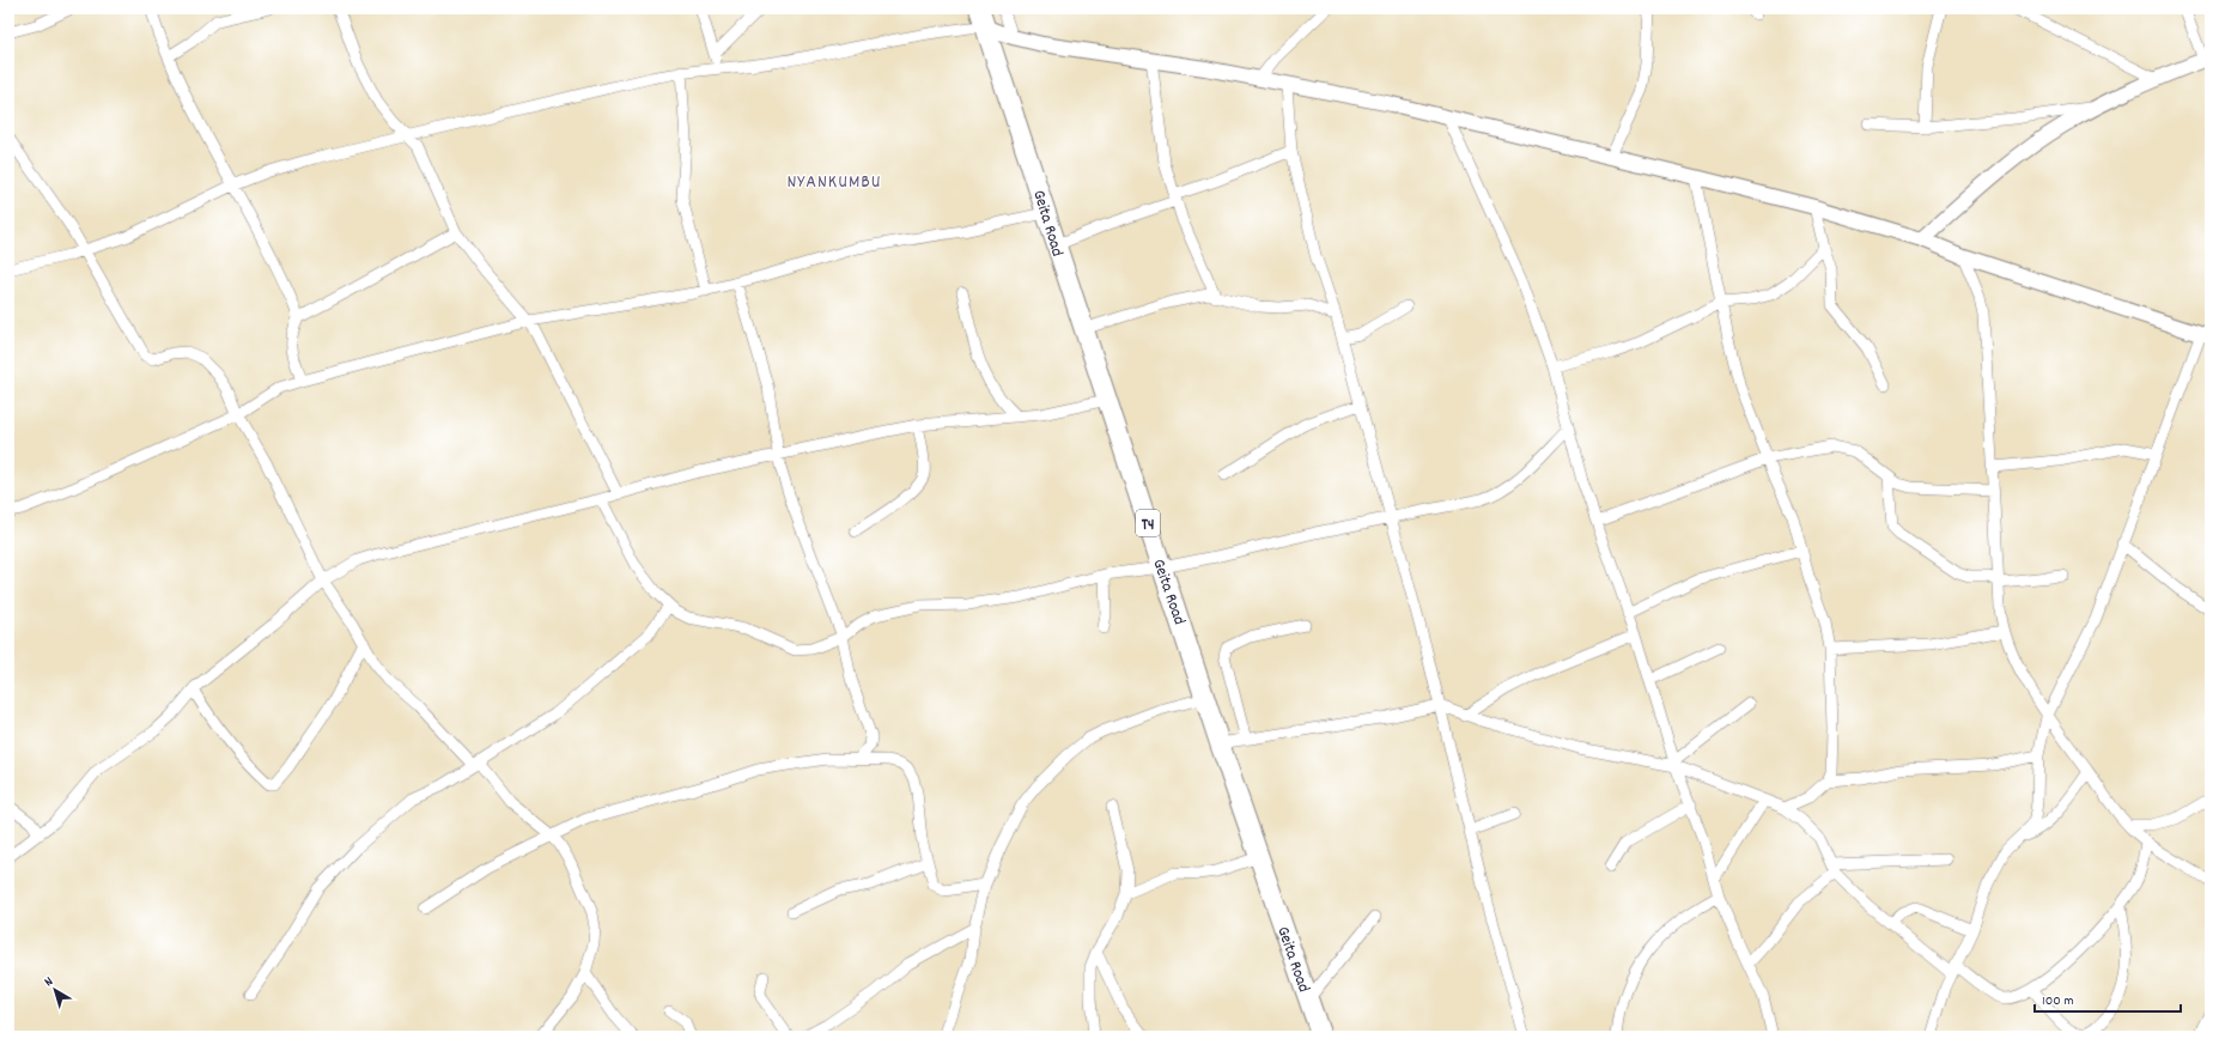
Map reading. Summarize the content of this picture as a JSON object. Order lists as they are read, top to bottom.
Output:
{
  "streets": {
    "highway": ["Geita Road", "T4"]
  },
  "districts": ["NYANKUMBU"],
  "scale_bar": "100 m",
  "north": "top left"
}
